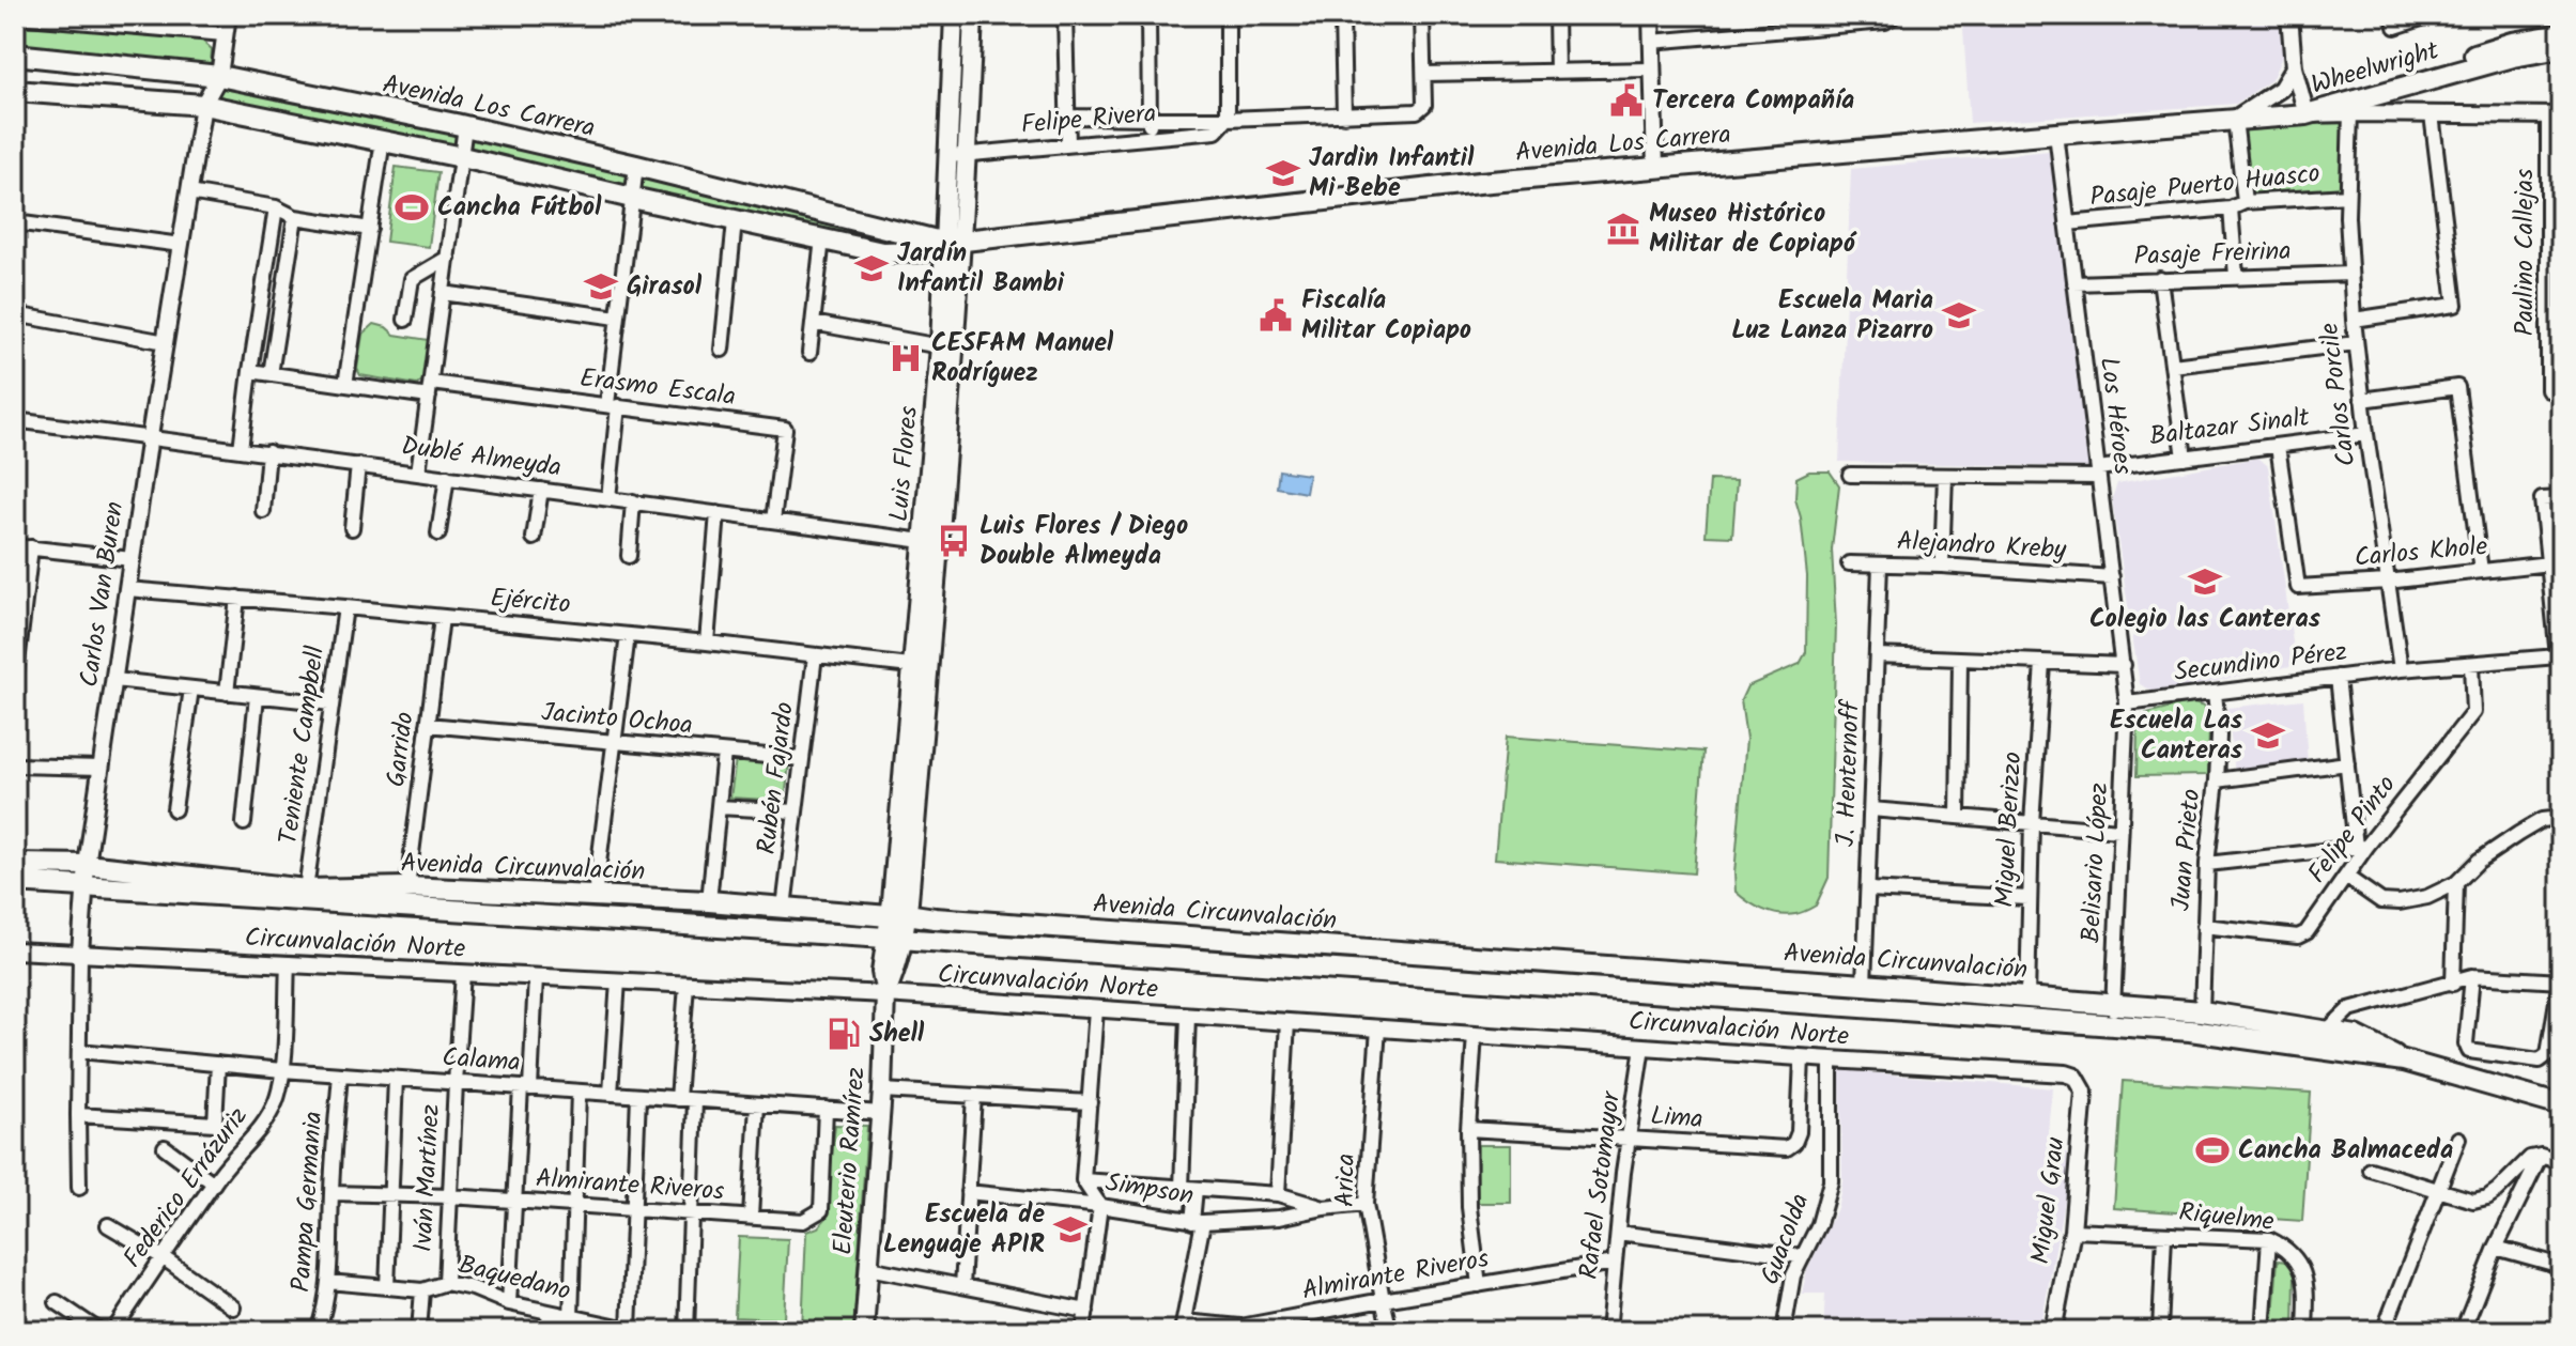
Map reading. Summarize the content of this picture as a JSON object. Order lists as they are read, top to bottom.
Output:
{
  "streets": {
    "main road": [
      "Wheelwright",
      "Avenida Los Carrera",
      "Luis Flores",
      "Avenida Circunvalación",
      "Eleuterio Ramírez"
    ],
    "street": [
      "Felipe Rivera",
      "Pasaje Puerto Huasco",
      "Paulino Callejas",
      "Pasaje Freirina",
      "Erasmo Escala",
      "Carlos Porcile",
      "Los Héroes",
      "Baltazar Sinalt",
      "Dublé Almeyda",
      "Alejandro Kreby",
      "Carlos Khole",
      "Carlos Van Buren",
      "Ejército",
      "Secundino Pérez",
      "Jacinto Ochoa",
      "Teniente Campbell",
      "Garrido",
      "J. Henternoff",
      "Rubén Fajardo",
      "Miguel Berizzo",
      "Felipe Pinto",
      "Juan Prieto",
      "Belisario López",
      "Circunvalación Norte",
      "Calama",
      "Lima",
      "Iván Martínez",
      "Arica",
      "Almirante Riveros",
      "Rafael Sotomayor",
      "Federico Errázuriz",
      "Simpson",
      "Miguel Grau",
      "Pampa Germania",
      "Riquelme",
      "Guacolda",
      "Baquedano"
    ]
  },
  "crossings": [
    ["Wheelwright", "Avenida Los Carrera"],
    ["Avenida Los Carrera", "Los Héroes"],
    ["Avenida Los Carrera", "Luis Flores"],
    ["Avenida Los Carrera", "Carlos Van Buren"],
    ["Felipe Rivera", "Luis Flores"],
    ["Pasaje Puerto Huasco", "Carlos Porcile"],
    ["Pasaje Puerto Huasco", "Los Héroes"],
    ["Pasaje Freirina", "Carlos Porcile"],
    ["Pasaje Freirina", "Los Héroes"],
    ["Erasmo Escala", "Dublé Almeyda"],
    ["Carlos Porcile", "Baltazar Sinalt"],
    ["Carlos Porcile", "Carlos Khole"],
    ["Carlos Porcile", "Secundino Pérez"],
    ["Los Héroes", "Baltazar Sinalt"],
    ["Los Héroes", "Alejandro Kreby"],
    ["Los Héroes", "Secundino Pérez"],
    ["Los Héroes", "Belisario López"],
    ["Baltazar Sinalt", "Carlos Khole"],
    ["Dublé Almeyda", "Luis Flores"],
    ["Dublé Almeyda", "Carlos Van Buren"],
    ["Luis Flores", "Ejército"],
    ["Luis Flores", "Avenida Circunvalación"],
    ["Luis Flores", "Eleuterio Ramírez"],
    ["Alejandro Kreby", "J. Henternoff"],
    ["Carlos Van Buren", "Ejército"],
    ["Carlos Van Buren", "Avenida Circunvalación"],
    ["Carlos Van Buren", "Circunvalación Norte"],
    ["Carlos Van Buren", "Calama"],
    ["Ejército", "Teniente Campbell"],
    ["Ejército", "Garrido"],
    ["Ejército", "Rubén Fajardo"],
    ["Secundino Pérez", "Felipe Pinto"],
    ["Secundino Pérez", "Juan Prieto"],
    ["Secundino Pérez", "Belisario López"],
    ["Jacinto Ochoa", "Garrido"],
    ["Jacinto Ochoa", "Rubén Fajardo"],
    ["Teniente Campbell", "Avenida Circunvalación"],
    ["Garrido", "Avenida Circunvalación"],
    ["J. Henternoff", "Avenida Circunvalación"],
    ["Rubén Fajardo", "Avenida Circunvalación"],
    ["Miguel Berizzo", "Avenida Circunvalación"],
    ["Felipe Pinto", "Juan Prieto"],
    ["Juan Prieto", "Avenida Circunvalación"],
    ["Belisario López", "Avenida Circunvalación"],
    ["Avenida Circunvalación", "Eleuterio Ramírez"],
    ["Circunvalación Norte", "Lima"],
    ["Circunvalación Norte", "Eleuterio Ramírez"],
    ["Circunvalación Norte", "Iván Martínez"],
    ["Circunvalación Norte", "Arica"],
    ["Circunvalación Norte", "Rafael Sotomayor"],
    ["Circunvalación Norte", "Federico Errázuriz"],
    ["Circunvalación Norte", "Miguel Grau"],
    ["Circunvalación Norte", "Guacolda"],
    ["Calama", "Eleuterio Ramírez"],
    ["Calama", "Iván Martínez"],
    ["Calama", "Almirante Riveros"],
    ["Calama", "Federico Errázuriz"],
    ["Calama", "Pampa Germania"],
    ["Lima", "Rafael Sotomayor"],
    ["Iván Martínez", "Almirante Riveros"],
    ["Iván Martínez", "Baquedano"],
    ["Arica", "Almirante Riveros"],
    ["Arica", "Simpson"],
    ["Almirante Riveros", "Rafael Sotomayor"],
    ["Almirante Riveros", "Pampa Germania"],
    ["Miguel Grau", "Riquelme"],
    ["Pampa Germania", "Baquedano"]
  ],
  "places": {
    "public building": ["Tercera Compañía", "Fiscalía Militar Copiapo"],
    "school or university": [
      "Jardin Infantil Mi Bebe",
      "Jardín Infantil Bambi",
      "Girasol",
      "Escuela Maria Luz Lanza Pizarro",
      "Colegio las Canteras",
      "Escuela Las Canteras",
      "Escuela de Lenguaje APIR"
    ],
    "sports": ["Cancha Fútbol", "Cancha Balmaceda"],
    "museum": ["Museo Histórico Militar de Copiapó"],
    "hospital": ["CESFAM Manuel Rodríguez"],
    "bus stop": ["Luis Flores / Diego Double Almeyda"],
    "fuel station": ["Shell"]
  }
}
